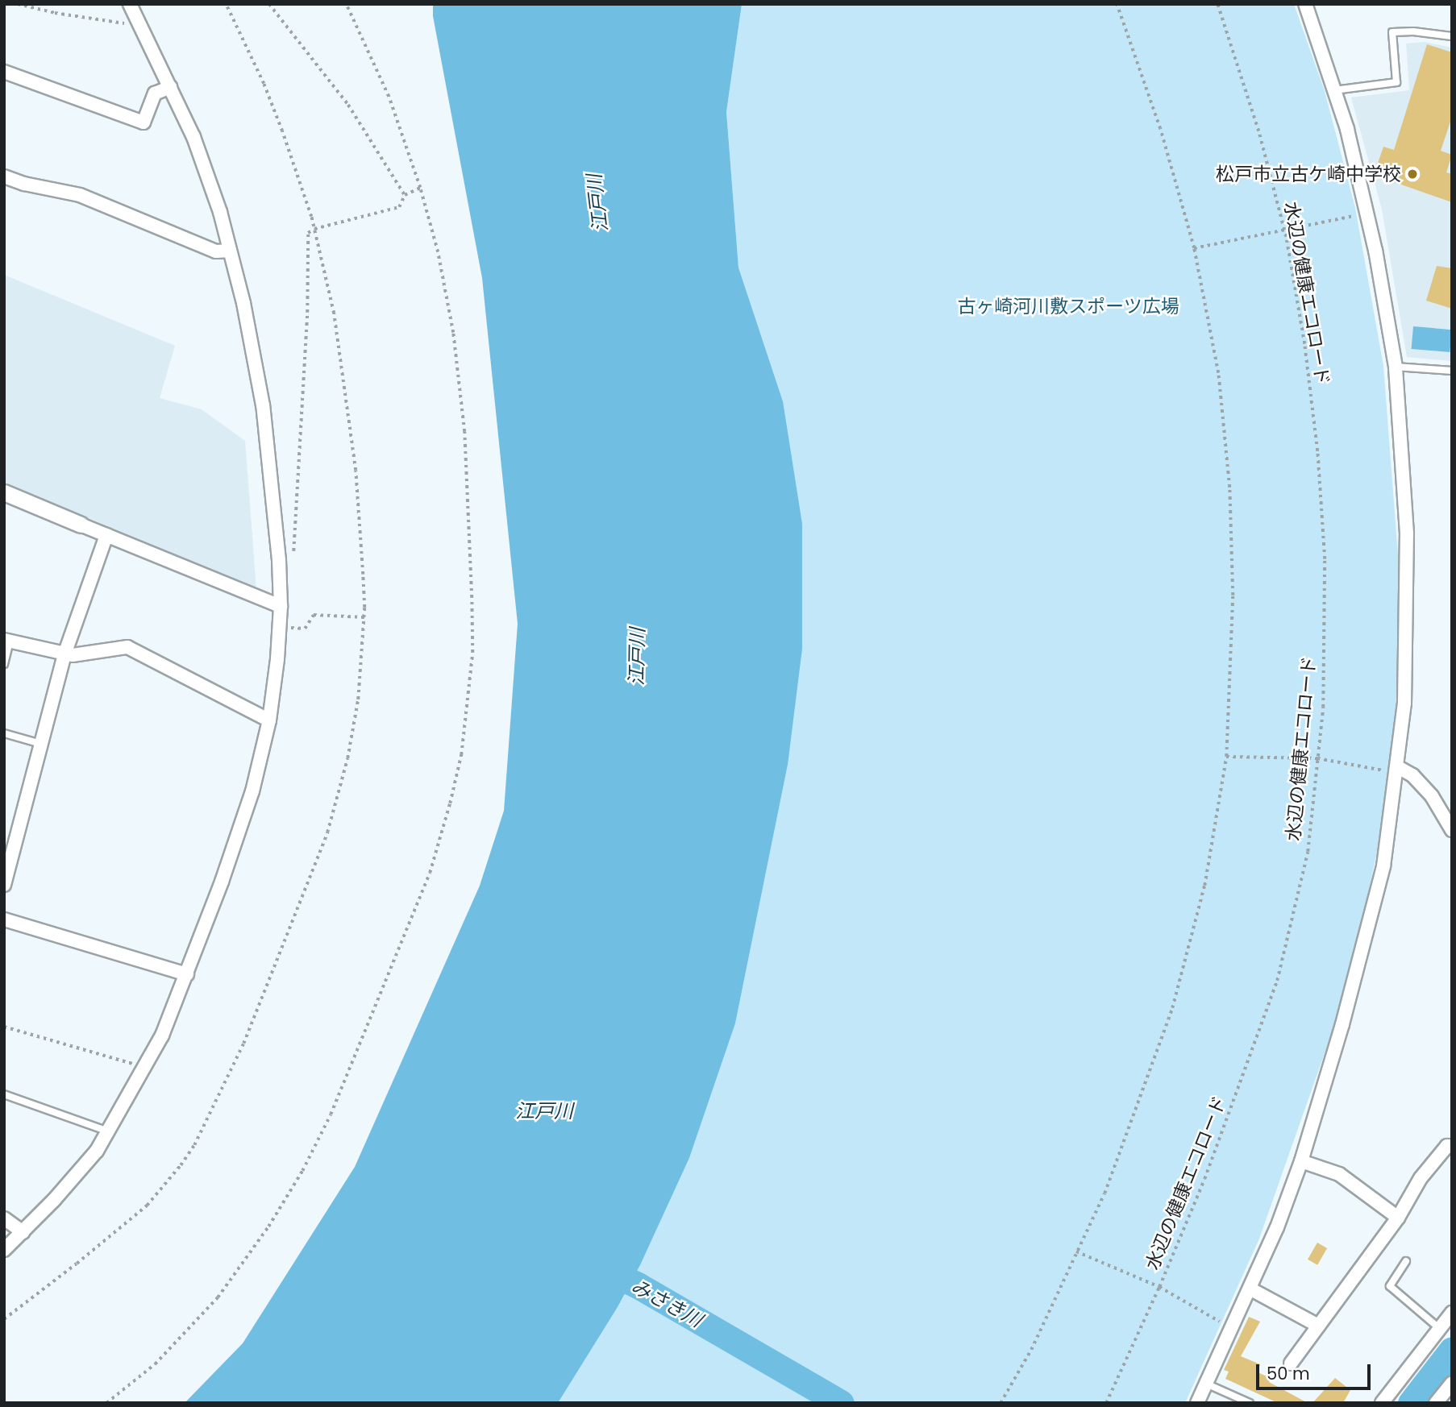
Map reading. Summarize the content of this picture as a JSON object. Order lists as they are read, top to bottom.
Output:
{
  "streets": {
    "path": ["水辺の健康エコロード"]
  },
  "water": ["江戸川", "みさき川"],
  "parks": ["古ヶ崎河川敷スポーツ広場"],
  "places": ["松戸市立古ケ崎中学校"],
  "scale_bar": "50 m"
}
